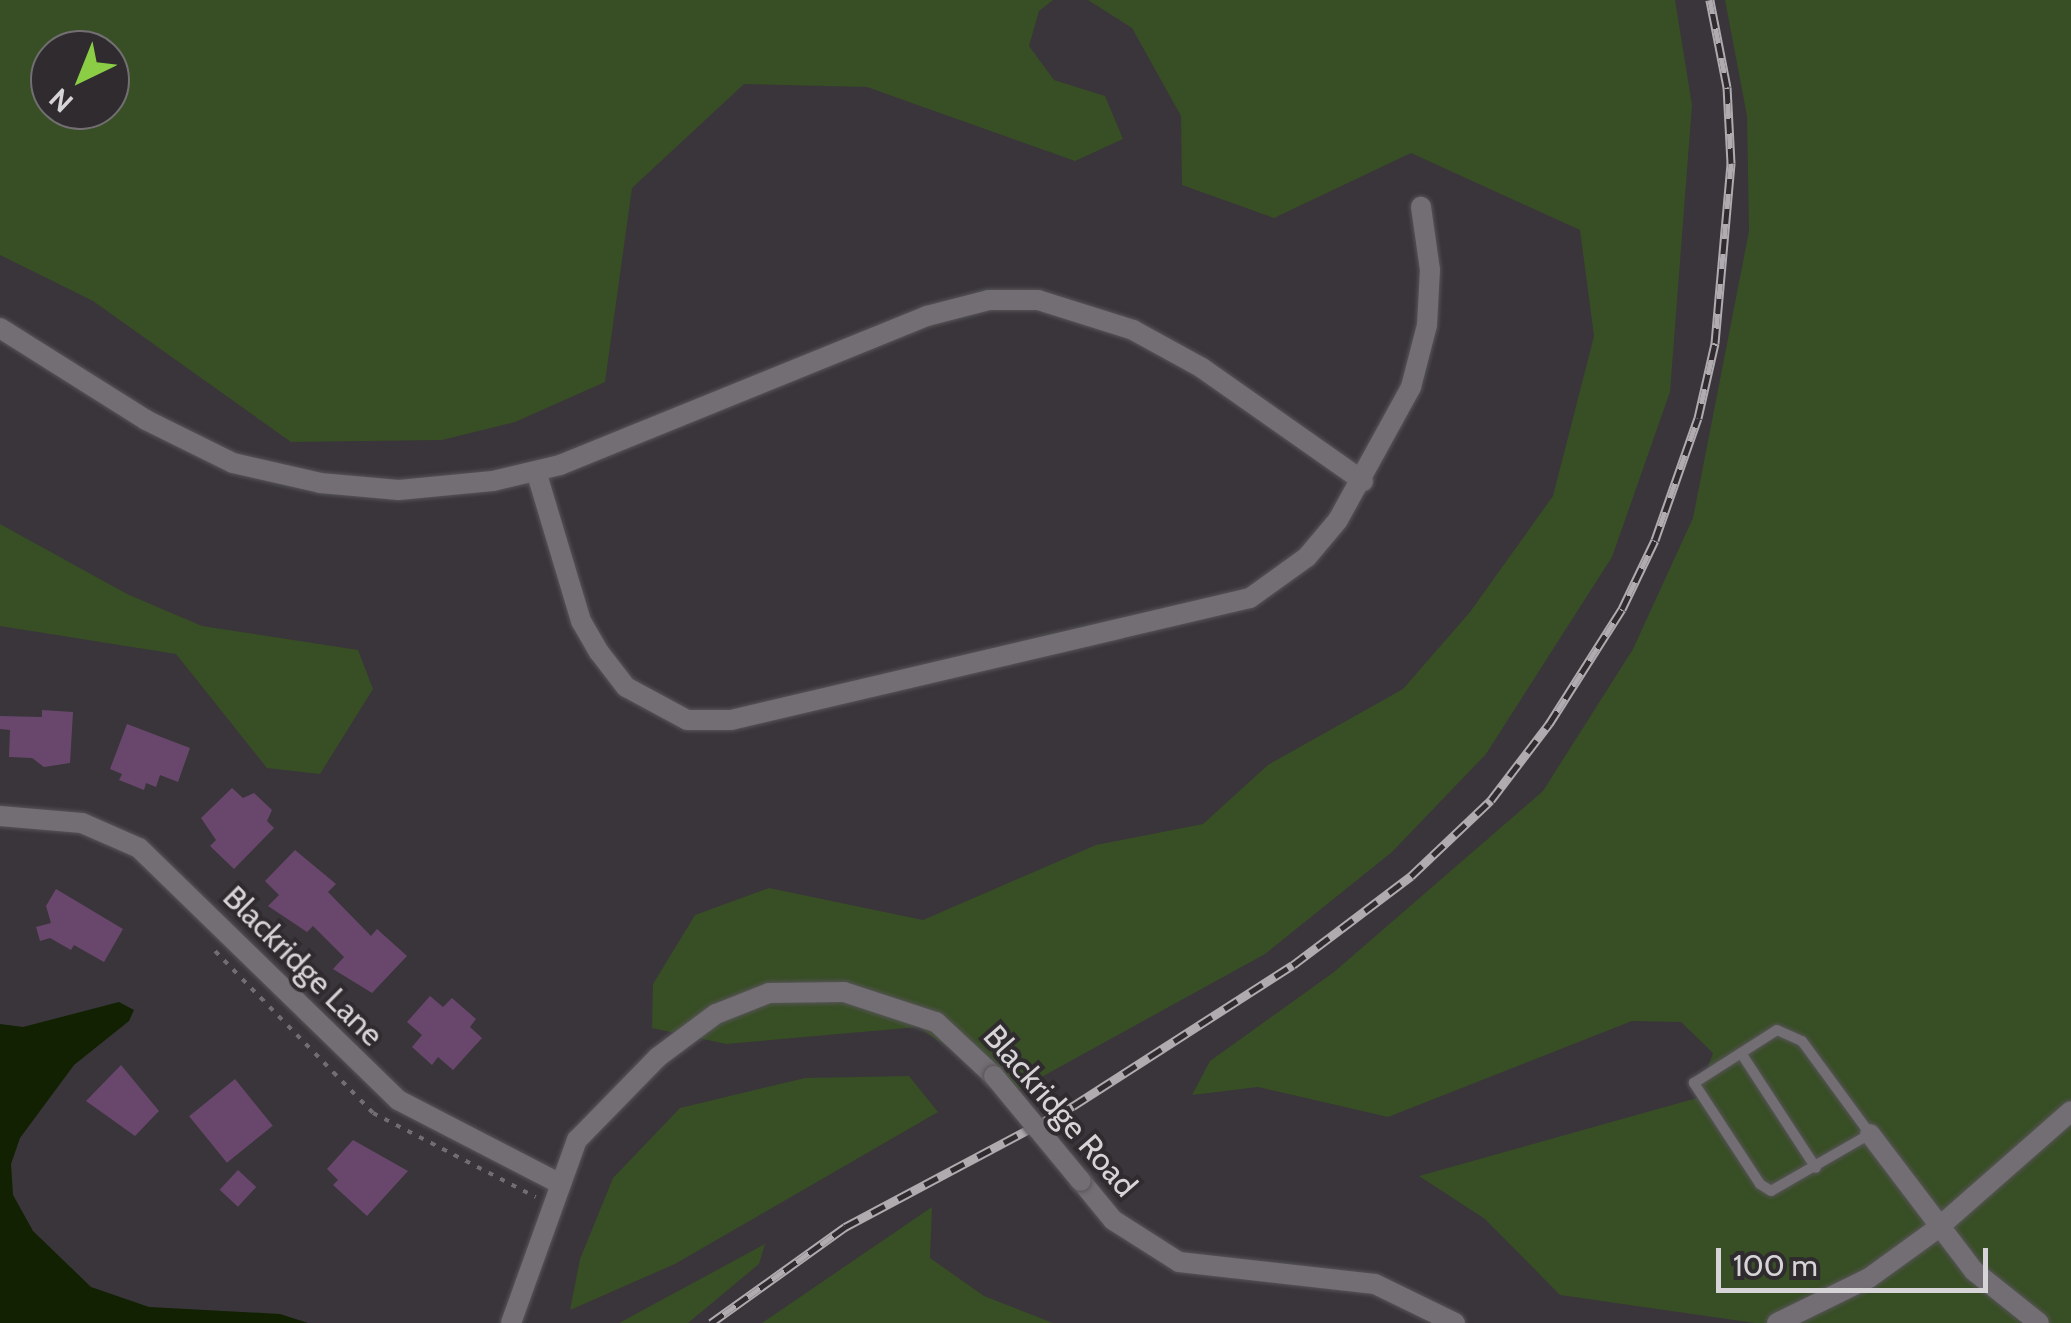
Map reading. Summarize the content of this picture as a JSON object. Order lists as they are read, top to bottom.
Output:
{
  "streets": {
    "street": ["Blackridge Lane", "Blackridge Road"]
  },
  "crossings": [
    ["Blackridge Lane", "Blackridge Road"]
  ],
  "scale_bar": "100 m",
  "north": "bottom left"
}
